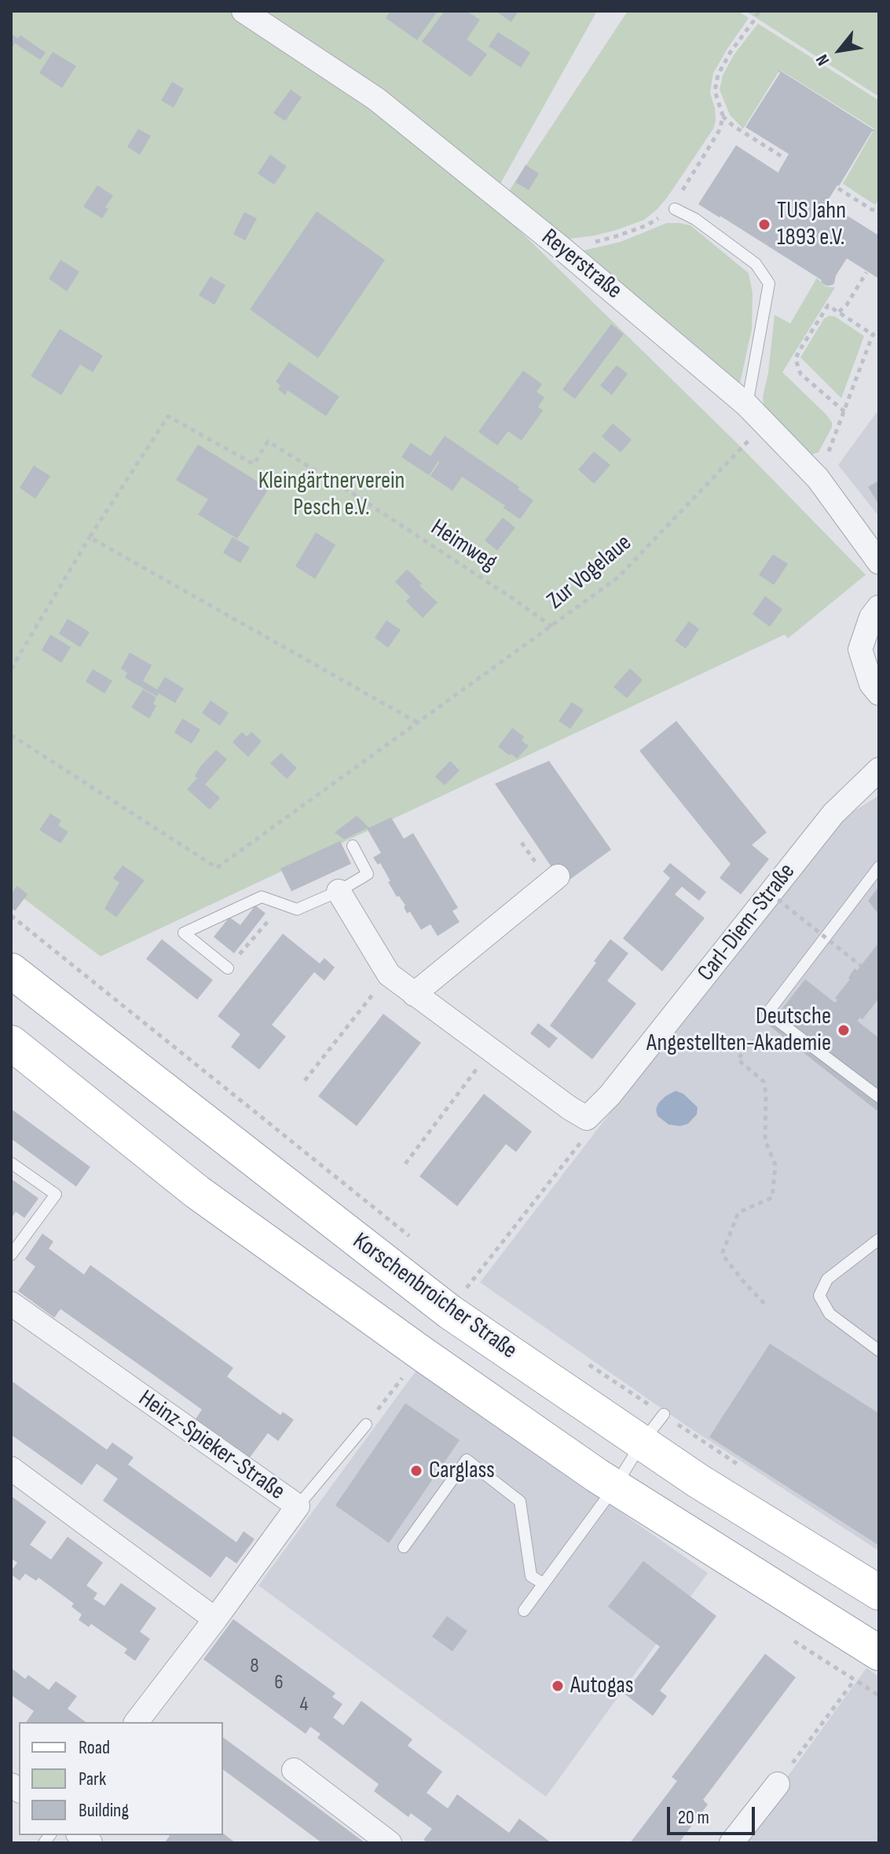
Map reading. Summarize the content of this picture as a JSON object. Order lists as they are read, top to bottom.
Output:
{
  "streets": {
    "main road": ["Korschenbroicher Straße"],
    "street": ["Reyerstraße", "Carl-Diem-Straße", "Heinz-Spieker-Straße"],
    "path": ["Heimweg", "Zur Vogelaue"]
  },
  "crossings": [
    ["Reyerstraße", "Zur Vogelaue"],
    ["Heimweg", "Zur Vogelaue"]
  ],
  "parks": ["Kleingärtnerverein Pesch e.V."],
  "places": [
    "TUS Jahn 1893 e.V.",
    "Deutsche Angestellten-Akademie",
    "Carglass",
    "Autogas"
  ],
  "house_numbers": ["8", "6", "4"],
  "legend": ["Road", "Park", "Building"],
  "scale_bar": "20 m",
  "north": "bottom left"
}
